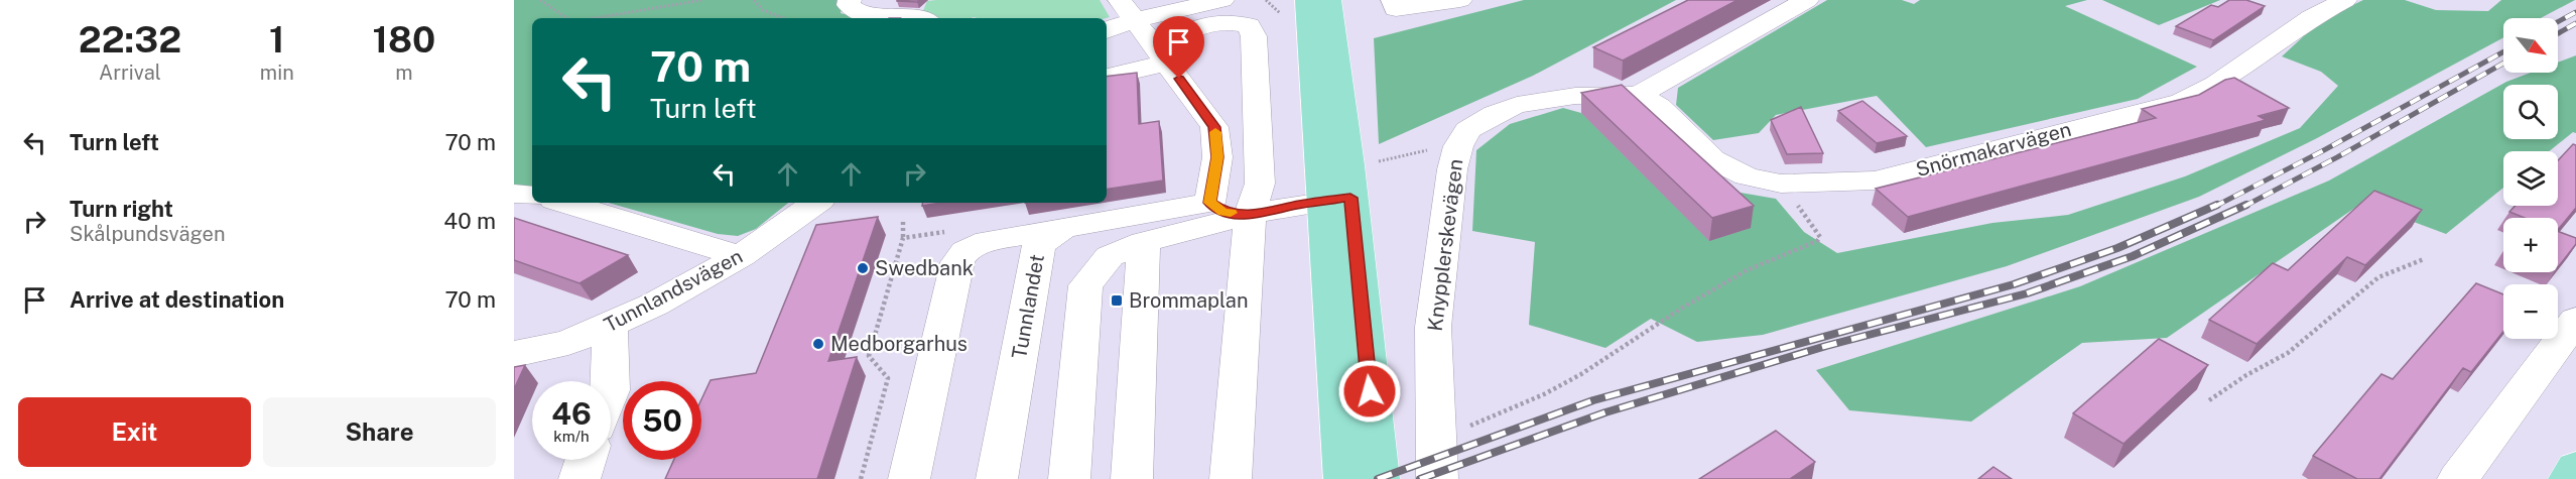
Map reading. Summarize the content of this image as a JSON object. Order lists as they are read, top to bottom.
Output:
{
  "streets": {
    "street": [
      "Snörmakarvägen",
      "Knypplerskevägen",
      "Tunnlandsvägen",
      "Tunnlandet"
    ]
  },
  "crossings": [
    ["Snörmakarvägen", "Knypplerskevägen"]
  ],
  "places": {
    "other": ["Swedbank", "Medborgarhus"],
    "transit": ["Brommaplan"]
  },
  "north": "bottom right",
  "page": {
    "eta": [
      "22:32",
      "Arrival",
      "1",
      "min",
      "180",
      "m"
    ],
    "map_buttons": ["+", "−"],
    "turn": ["70 m", "Turn left"],
    "list": [
      {
        "name": "Turn left",
        "value": "70 m"
      },
      {
        "name": "Turn right",
        "note": "Skålpundsvägen",
        "value": "40 m"
      },
      {
        "name": "Arrive at destination",
        "value": "70 m"
      }
    ],
    "speed": "46 km/h",
    "limit": "50",
    "buttons": ["Exit", "Share"]
  }
}
